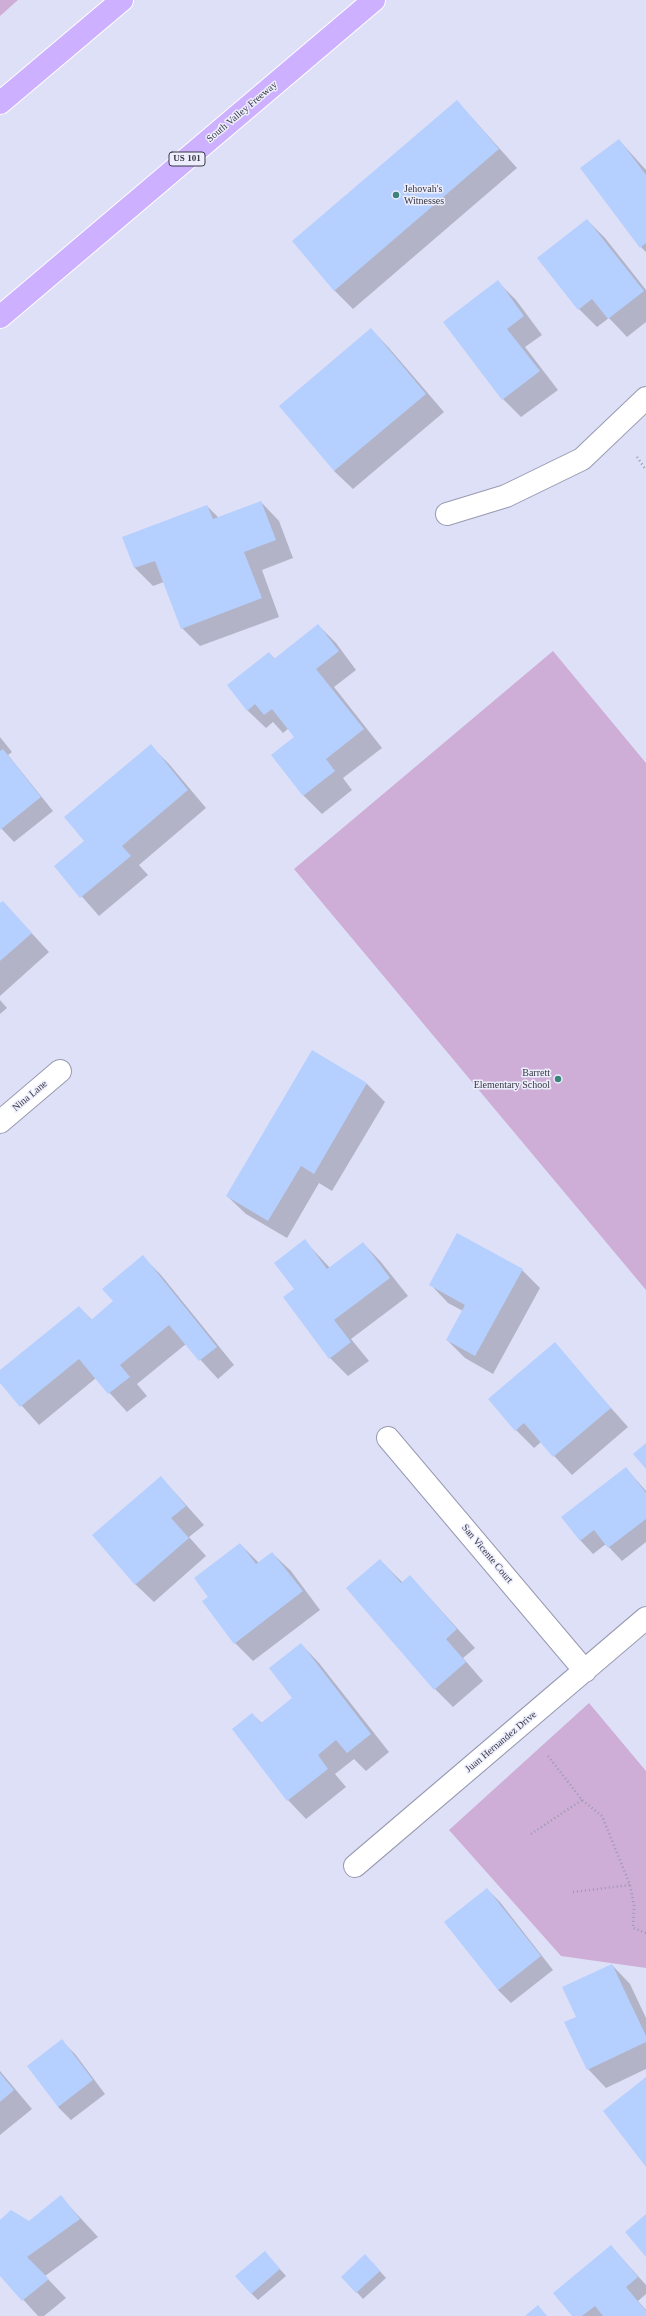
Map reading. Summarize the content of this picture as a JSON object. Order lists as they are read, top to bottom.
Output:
{
  "streets": {
    "highway": ["South Valley Freeway", "US 101"],
    "street": ["Nina Lane", "San Vicente Court", "Juan Hernandez Drive"]
  },
  "crossings": [
    ["San Vicente Court", "Juan Hernandez Drive"]
  ],
  "places": ["Jehovah's Witnesses", "Barrett Elementary School"]
}
